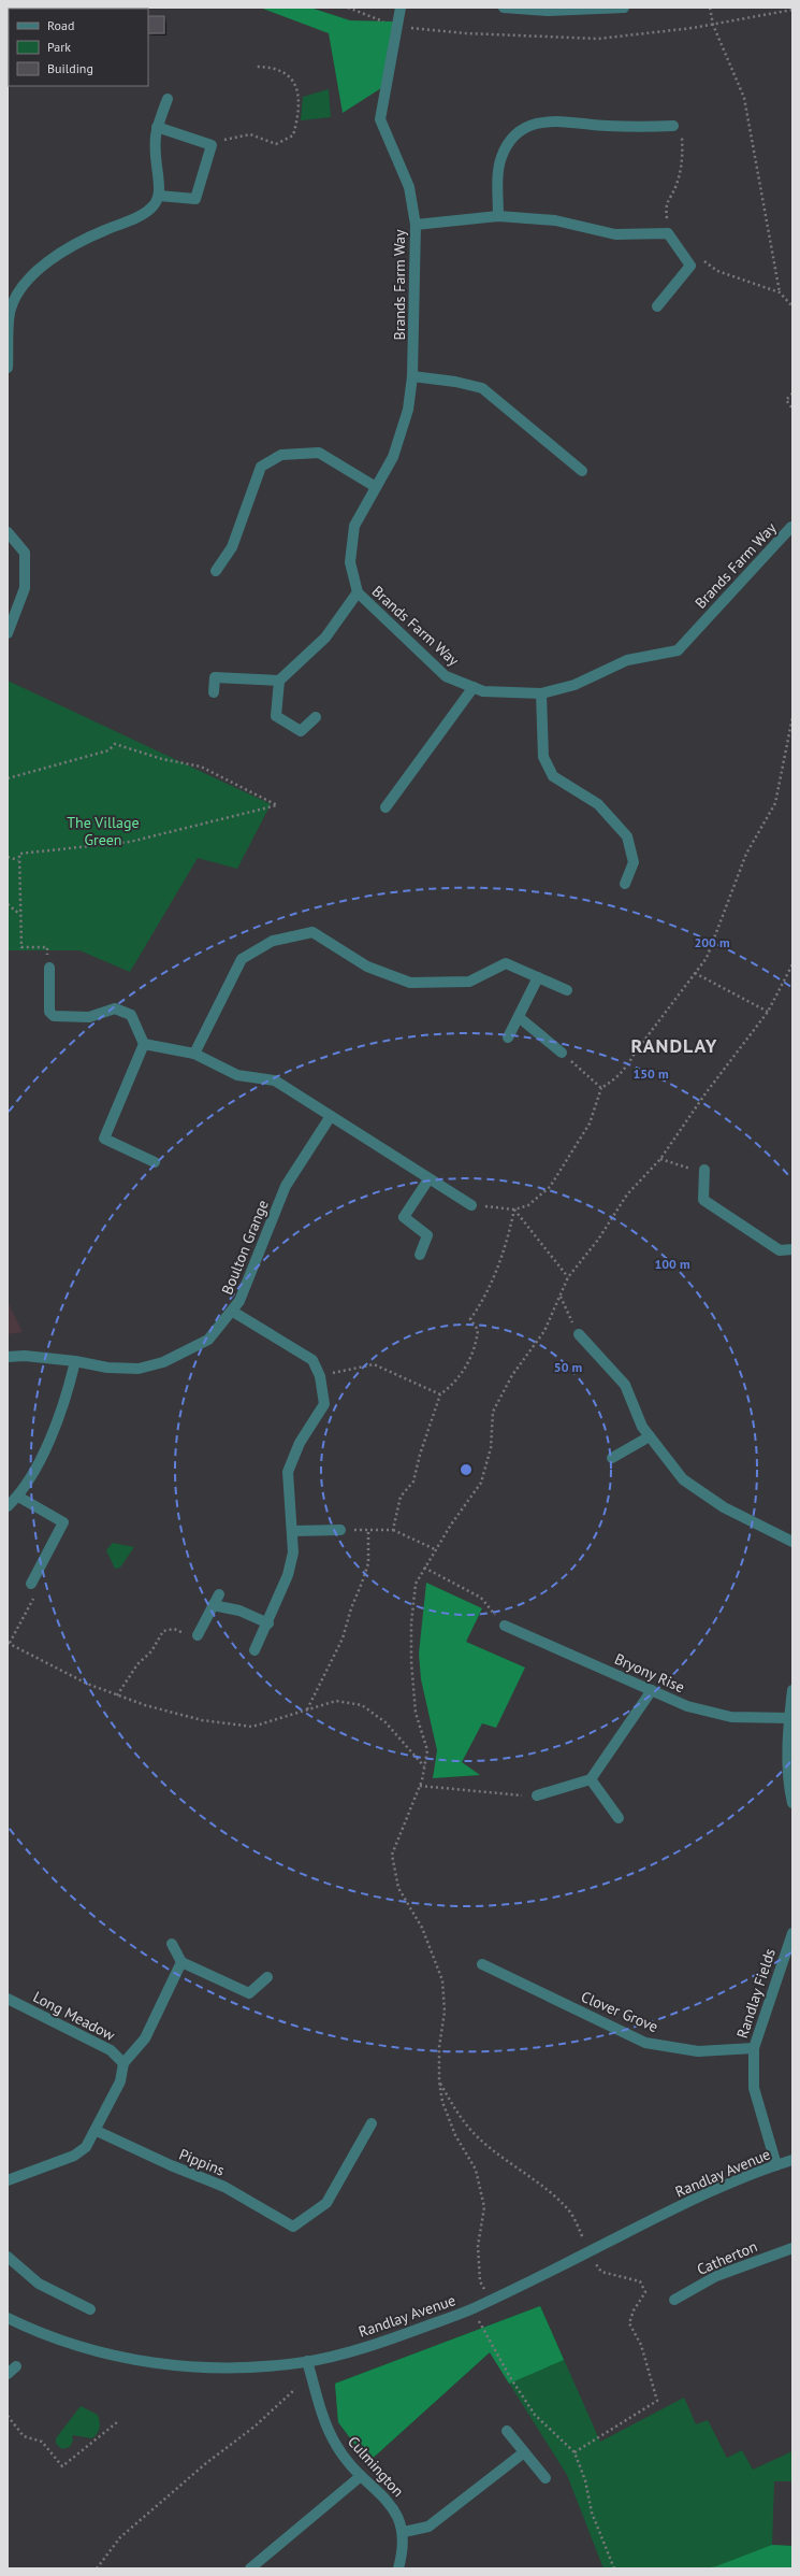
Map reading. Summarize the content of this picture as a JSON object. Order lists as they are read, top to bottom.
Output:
{
  "streets": {
    "street": [
      "Brands Farm Way",
      "Boulton Grange",
      "Bryony Rise",
      "Randlay Fields",
      "Clover Grove",
      "Long Meadow",
      "Pippins",
      "Randlay Avenue",
      "Catherton",
      "Culmington"
    ]
  },
  "crossings": [
    ["Randlay Fields", "Clover Grove"],
    ["Randlay Fields", "Randlay Avenue"],
    ["Randlay Avenue", "Culmington"]
  ],
  "districts": ["RANDLAY"],
  "parks": ["The Village Green"],
  "legend": ["Road", "Park", "Building"],
  "rings": [
    "200 m",
    "150 m",
    "100 m",
    "50 m"
  ]
}
